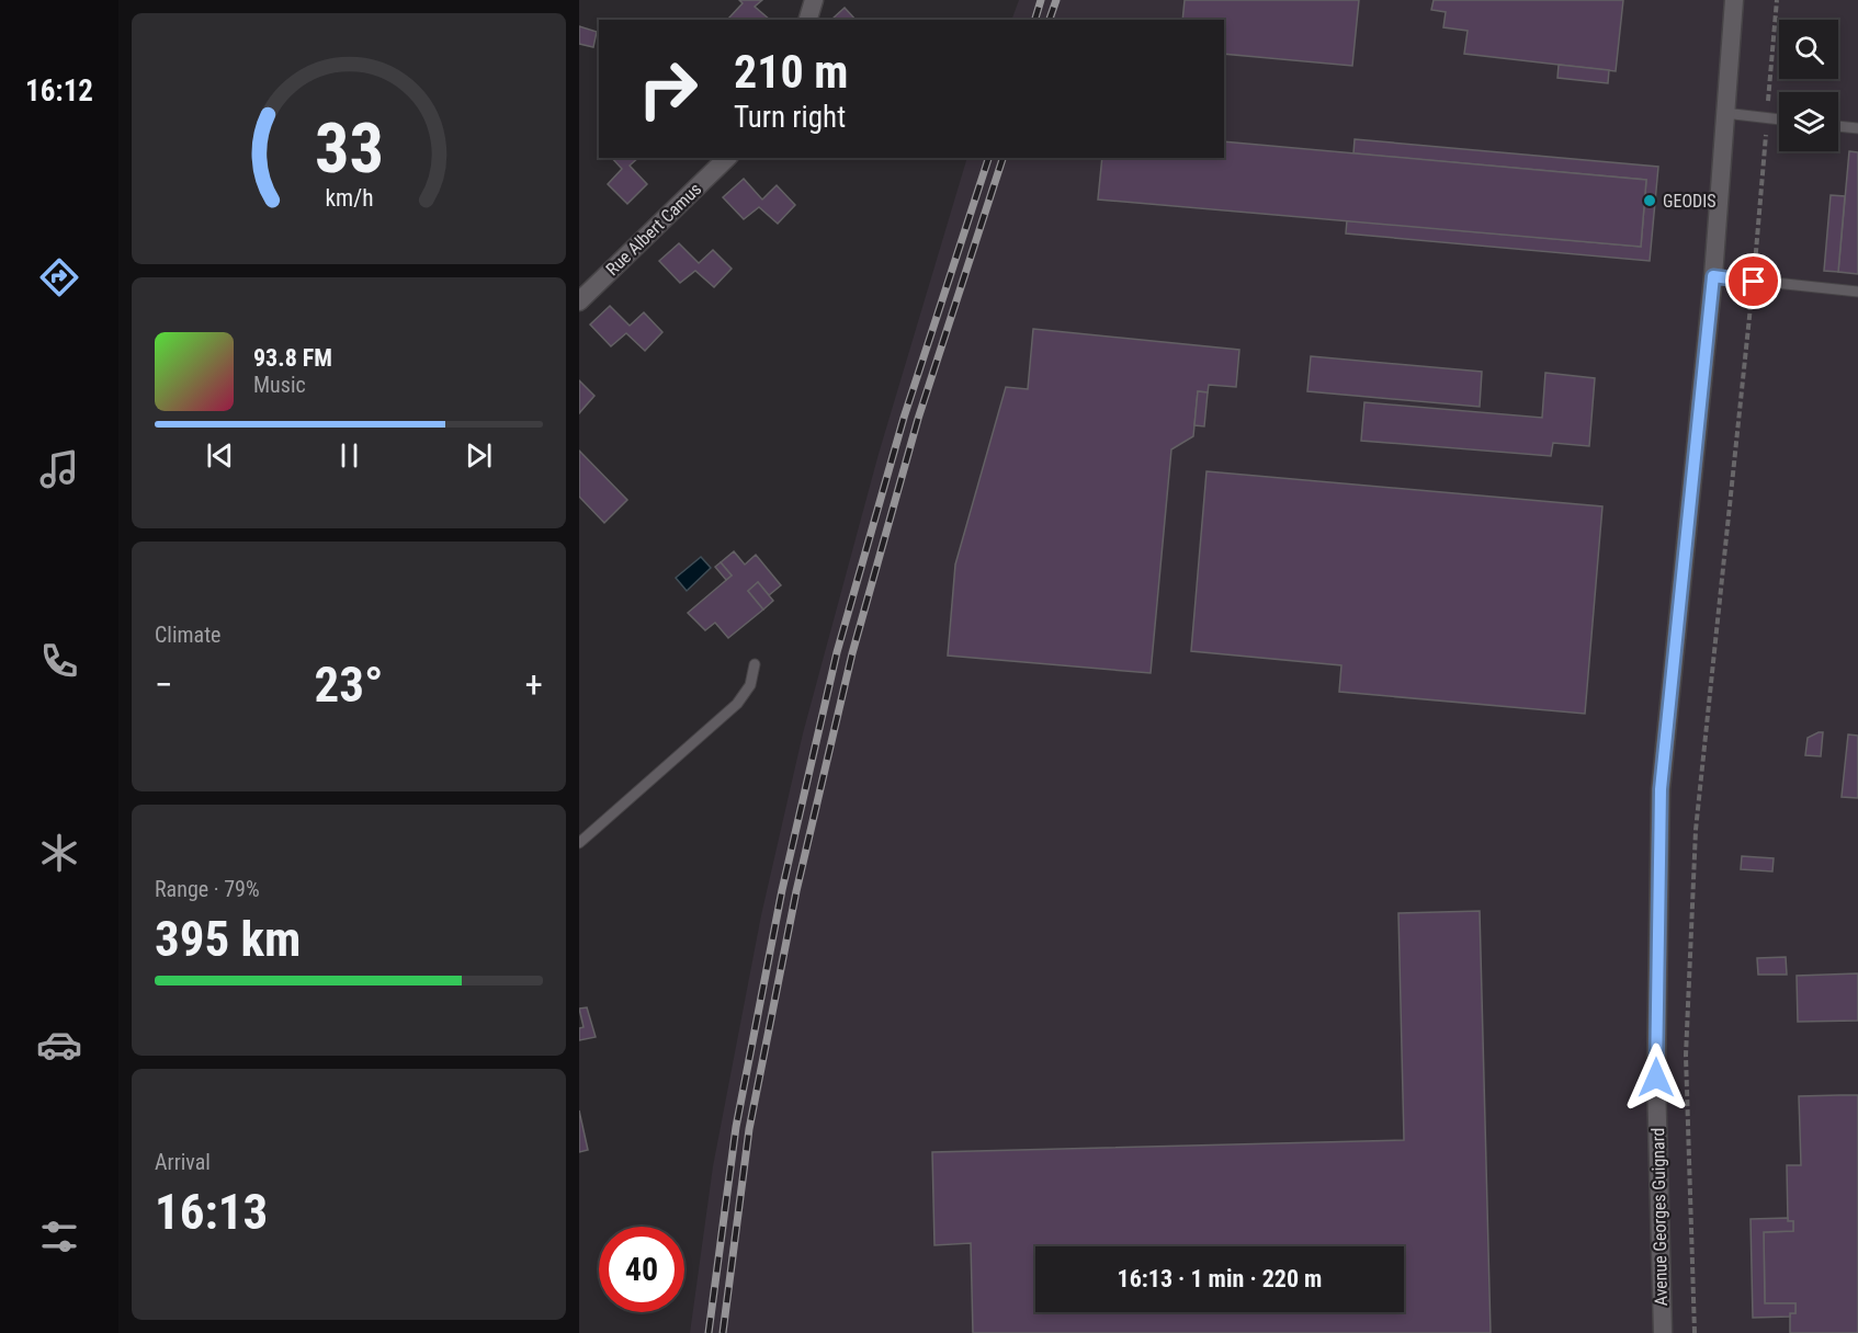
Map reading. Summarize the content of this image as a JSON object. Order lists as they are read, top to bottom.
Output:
{
  "streets": {
    "street": ["Rue Albert Camus", "Avenue Georges Guignard"]
  },
  "places": ["GEODIS"],
  "page": {
    "tabs": "16:12",
    "turn": ["210 m", "Turn right"],
    "song": ["93.8 FM", "Music"],
    "tile": [
      "Climate",
      ["Range · 79%", "395 km"],
      ["Arrival", "16:13"]
    ],
    "heat": ["−", "23°", "+"],
    "limit": "40",
    "trip": "16:13 · 1 min · 220 m",
    "gauge": ["33", "km/h"]
  }
}
